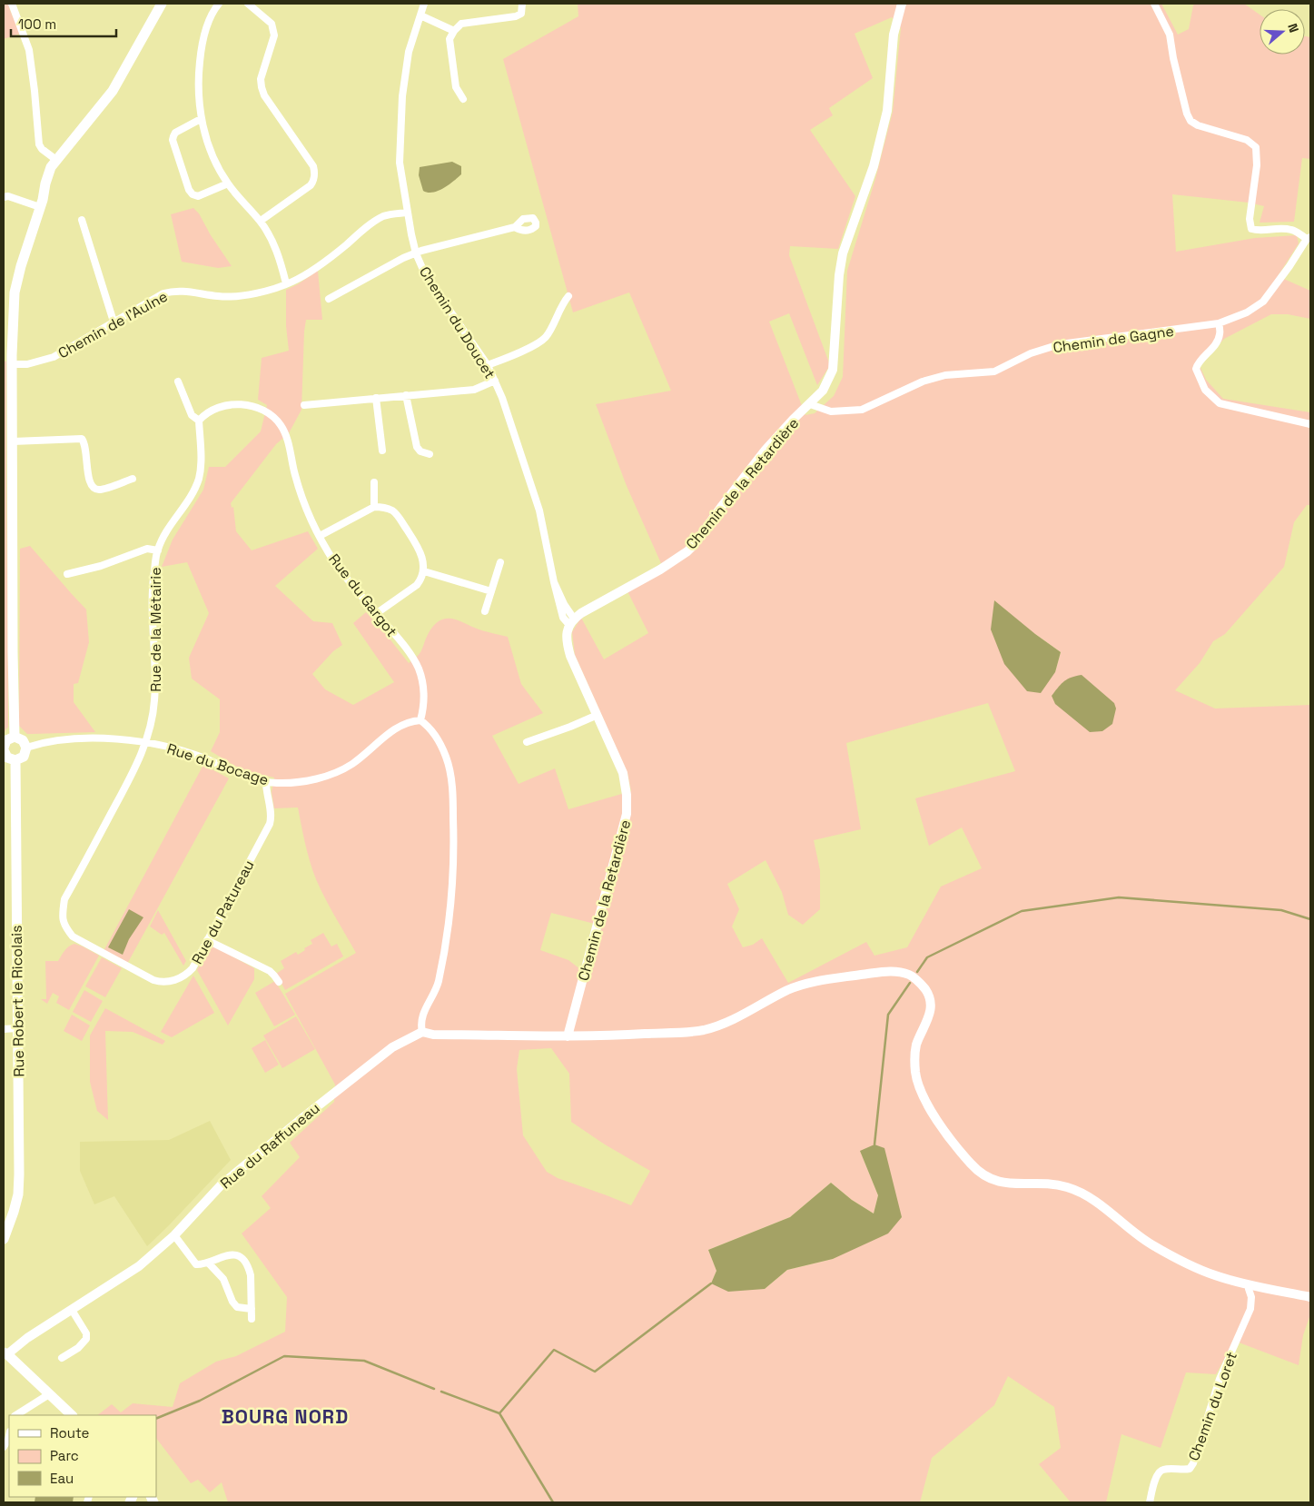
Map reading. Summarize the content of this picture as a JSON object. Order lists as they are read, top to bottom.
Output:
{
  "streets": {
    "main road": ["Rue Robert le Ricolais"],
    "street": [
      "Chemin du Doucet",
      "Chemin de l'Aulne",
      "Chemin de Gagne",
      "Chemin de la Retardière",
      "Rue du Gargot",
      "Rue de la Métairie",
      "Rue du Bocage",
      "Rue du Patureau",
      "Rue du Raffuneau",
      "Chemin du Loret"
    ]
  },
  "crossings": [
    ["Chemin du Doucet", "Chemin de l'Aulne"],
    ["Chemin du Doucet", "Chemin de la Retardière"],
    ["Chemin de Gagne", "Chemin de la Retardière"],
    ["Rue du Gargot", "Rue de la Métairie"],
    ["Rue du Gargot", "Rue du Bocage"],
    ["Rue de la Métairie", "Rue du Bocage"],
    ["Rue de la Métairie", "Rue du Patureau"],
    ["Rue du Bocage", "Rue du Patureau"],
    ["Rue du Bocage", "Rue Robert le Ricolais"]
  ],
  "districts": ["BOURG NORD"],
  "legend": ["Route", "Parc", "Eau"],
  "scale_bar": "100 m",
  "north": "right"
}
